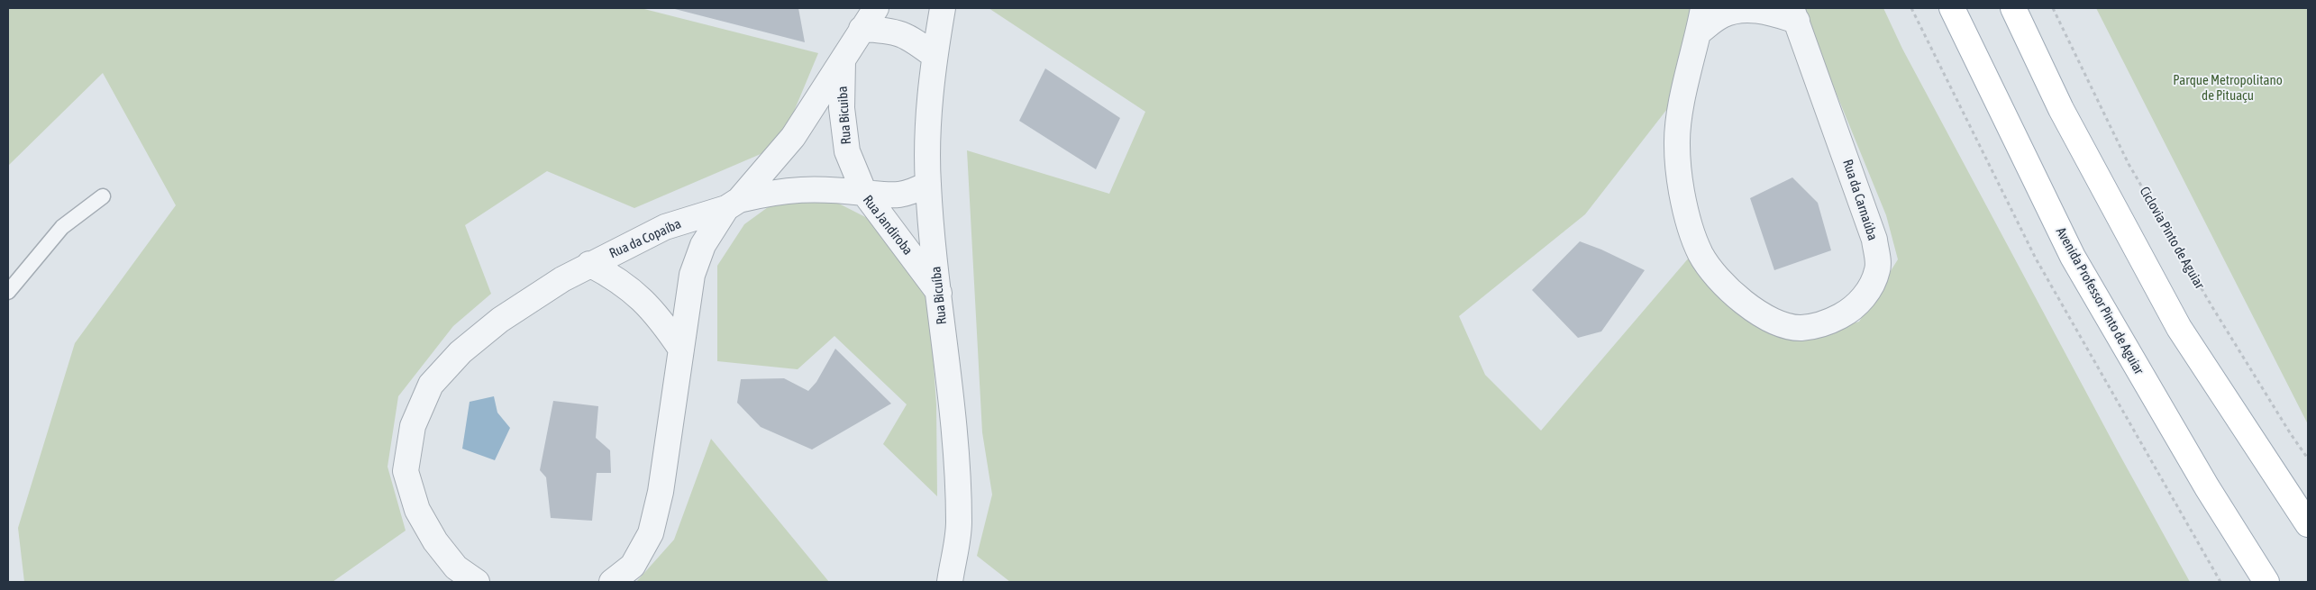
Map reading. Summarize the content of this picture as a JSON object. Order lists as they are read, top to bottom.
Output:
{
  "streets": {
    "main road": ["Avenida Professor Pinto de Aguiar"],
    "street": [
      "Rua Bicuiba",
      "Rua da Carnaúba",
      "Rua Jandiroba",
      "Rua da Copaíba",
      "Rua Bicuíba"
    ],
    "path": ["Ciclovia Pinto de Aguiar"]
  },
  "crossings": [
    ["Rua Bicuiba", "Rua Jandiroba"],
    ["Rua Jandiroba", "Rua da Copaíba"],
    ["Rua Jandiroba", "Rua Bicuíba"]
  ],
  "parks": ["Parque Metropolitano de Pituaçu"]
}
